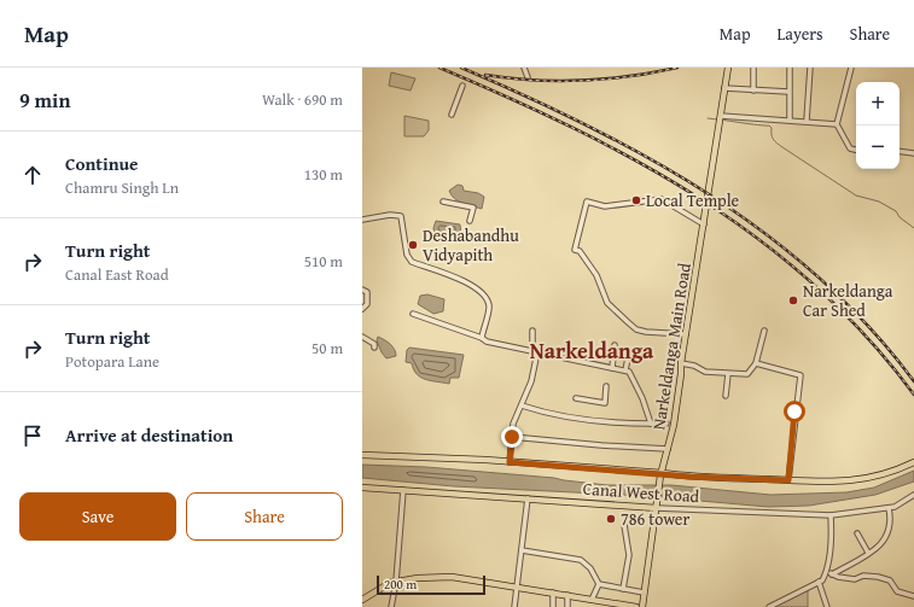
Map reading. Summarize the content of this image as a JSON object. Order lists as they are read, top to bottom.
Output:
{
  "streets": {
    "main road": ["Narkeldanga Main Road", "Canal West Road"]
  },
  "crossings": [
    ["Narkeldanga Main Road", "Canal West Road"]
  ],
  "districts": ["Narkeldanga"],
  "places": [
    "Local Temple",
    "Deshabandhu Vidyapith",
    "Narkeldanga Car Shed",
    "786 tower"
  ],
  "scale_bar": "200 m",
  "page": {
    "header": "Map",
    "nav": ["Map", "Layers", "Share"],
    "heading": ["9 min", "Walk · 690 m"],
    "map_buttons": ["+", "−"],
    "list": [
      ["Continue", "Chamru Singh Ln", "130 m"],
      ["Turn right", "Canal East Road", "510 m"],
      ["Turn right", "Potopara Lane", "50 m"],
      "Arrive at destination"
    ],
    "buttons": ["Save", "Share"],
    "scale": "200 m"
  }
}
